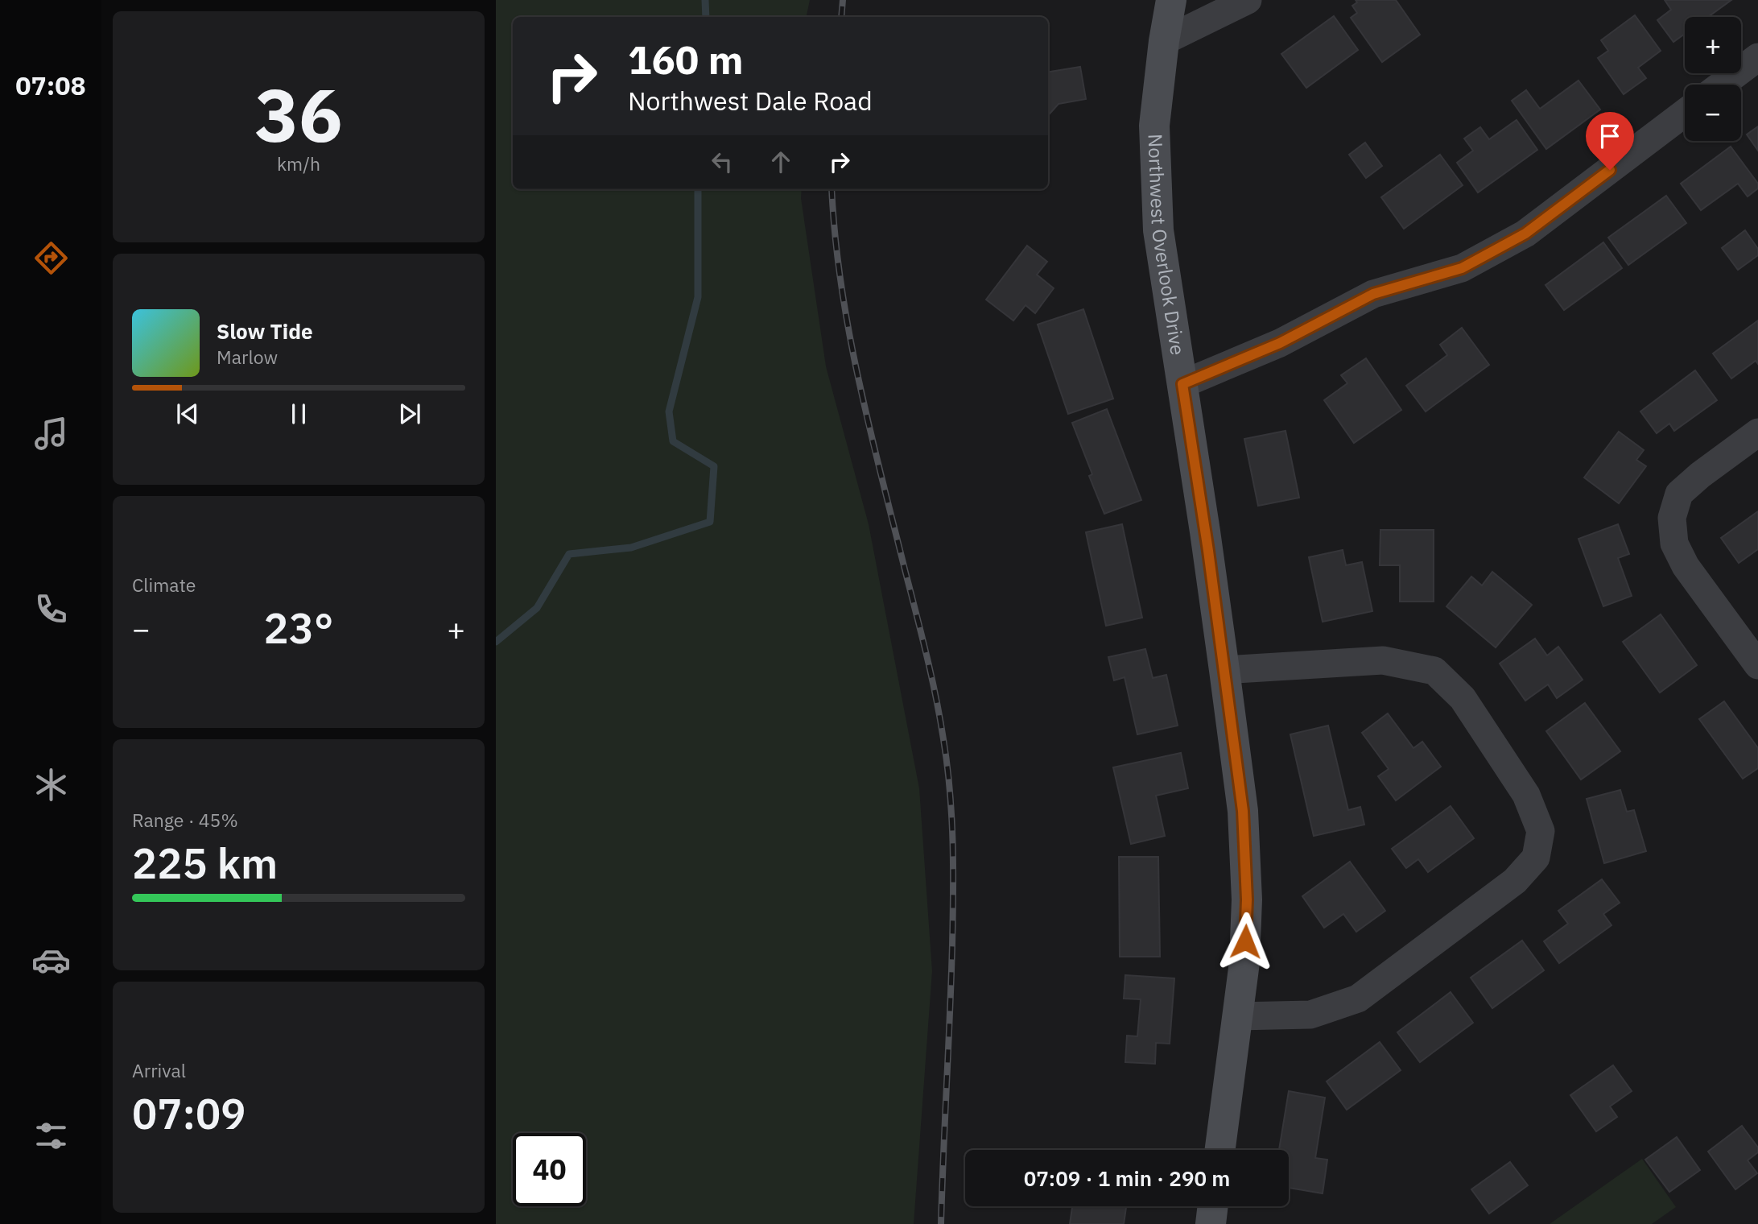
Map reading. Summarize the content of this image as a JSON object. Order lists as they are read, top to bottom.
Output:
{
  "streets": {
    "street": ["Northwest Overlook Drive"]
  },
  "page": {
    "tabs": "07:08",
    "tile": [
      ["36", "km/h"],
      "Climate",
      ["Range · 45%", "225 km"],
      ["Arrival", "07:09"]
    ],
    "map_buttons": ["+", "−"],
    "turn": ["160 m", "Northwest Dale Road"],
    "song": ["Slow Tide", "Marlow"],
    "heat": ["−", "23°", "+"],
    "limit": "40",
    "trip": "07:09 · 1 min · 290 m"
  }
}
